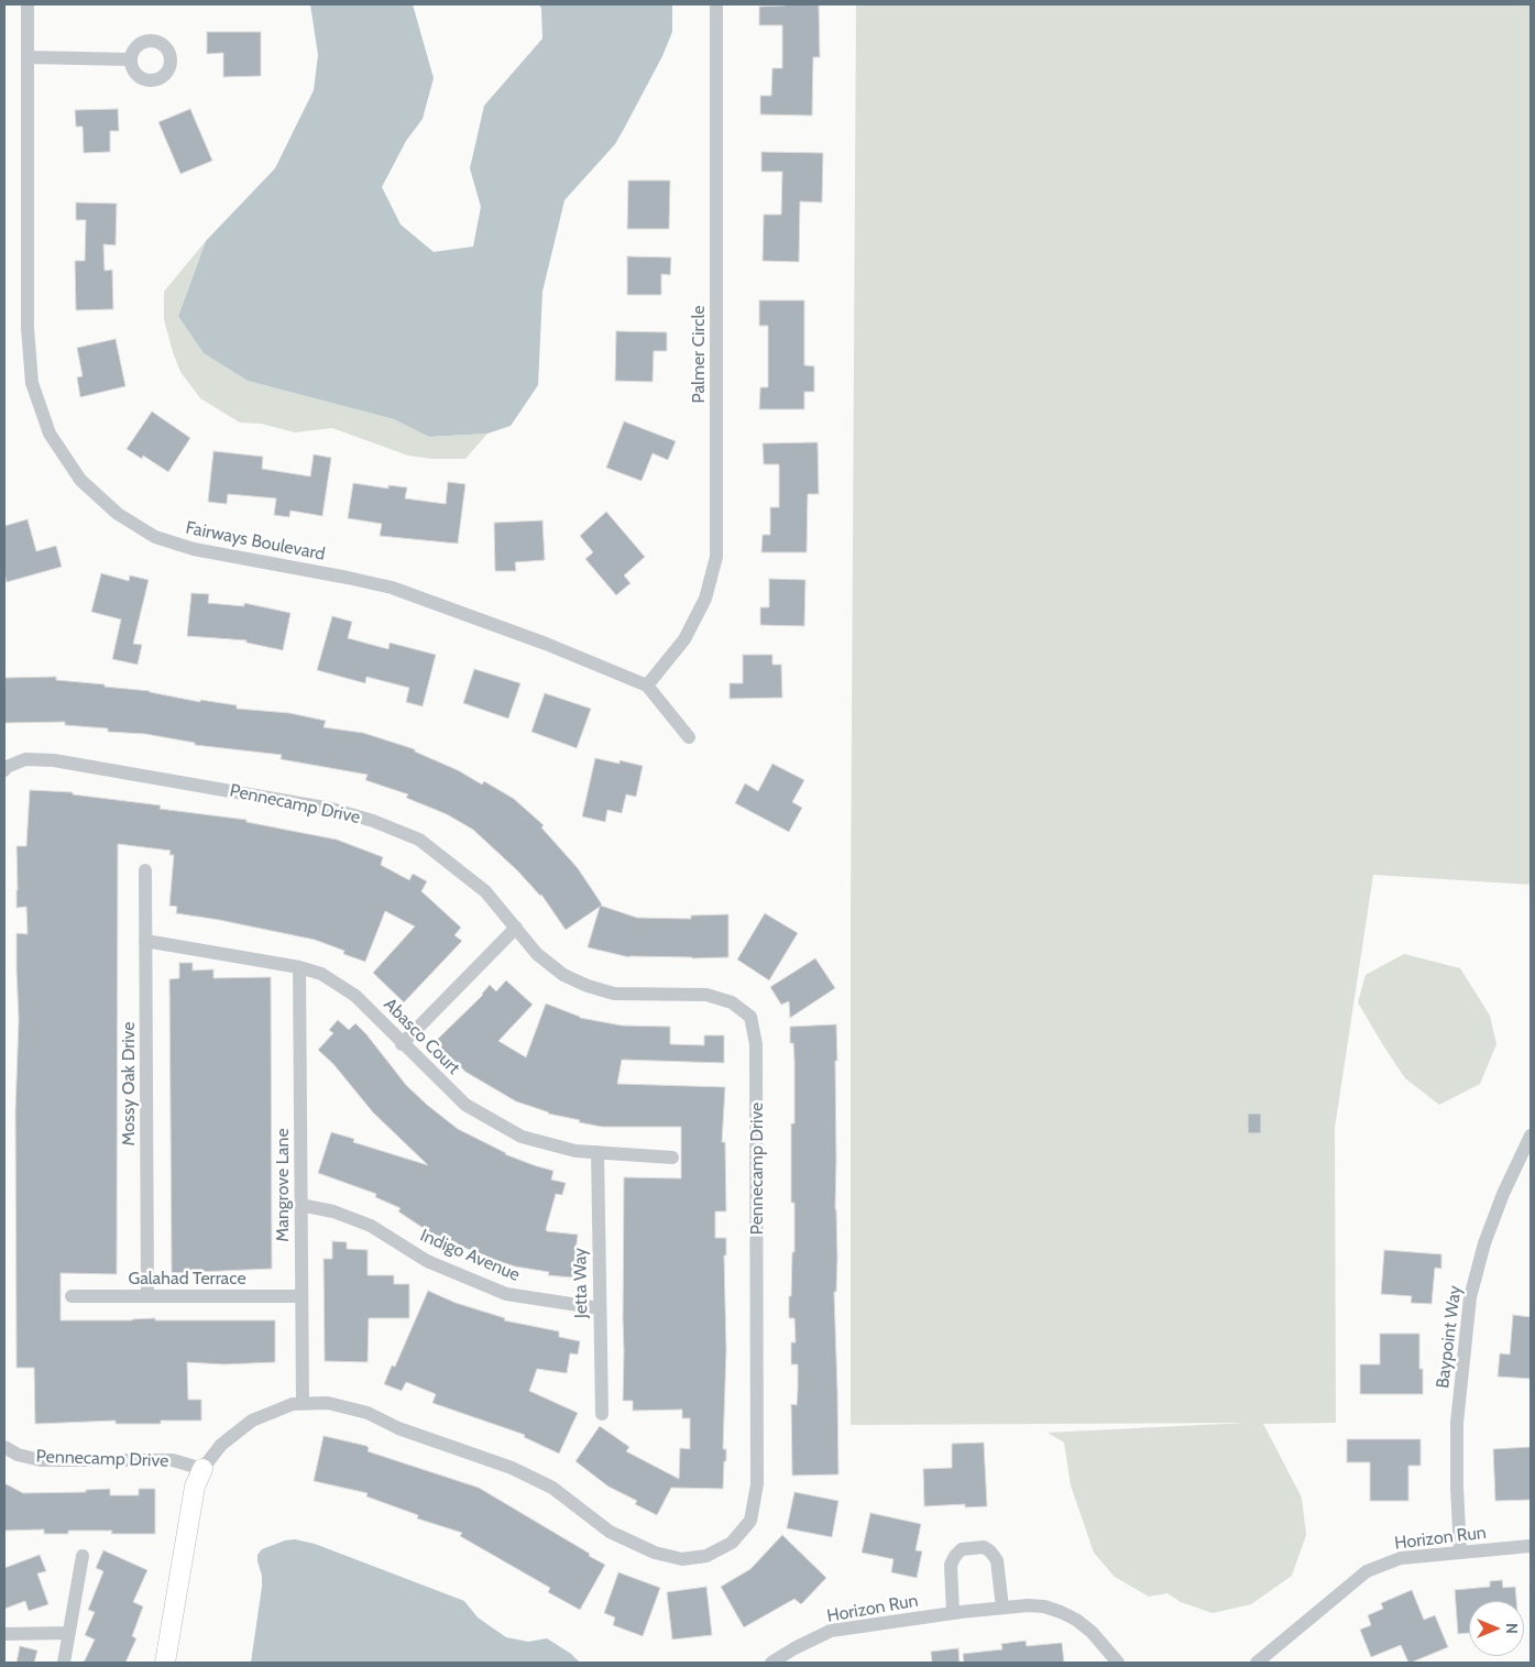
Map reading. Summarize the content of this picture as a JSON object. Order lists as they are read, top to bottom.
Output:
{
  "streets": {
    "street": [
      "Palmer Circle",
      "Fairways Boulevard",
      "Pennecamp Drive",
      "Abasco Court",
      "Mossy Oak Drive",
      "Mangrove Lane",
      "Indigo Avenue",
      "Galahad Terrace",
      "Jetta Way",
      "Baypoint Way",
      "Horizon Run"
    ]
  },
  "crossings": [
    ["Palmer Circle", "Fairways Boulevard"],
    ["Pennecamp Drive", "Mangrove Lane"],
    ["Abasco Court", "Mossy Oak Drive"],
    ["Abasco Court", "Mangrove Lane"],
    ["Abasco Court", "Jetta Way"],
    ["Mossy Oak Drive", "Galahad Terrace"],
    ["Mangrove Lane", "Indigo Avenue"],
    ["Mangrove Lane", "Galahad Terrace"],
    ["Indigo Avenue", "Jetta Way"],
    ["Baypoint Way", "Horizon Run"]
  ],
  "north": "right"
}
